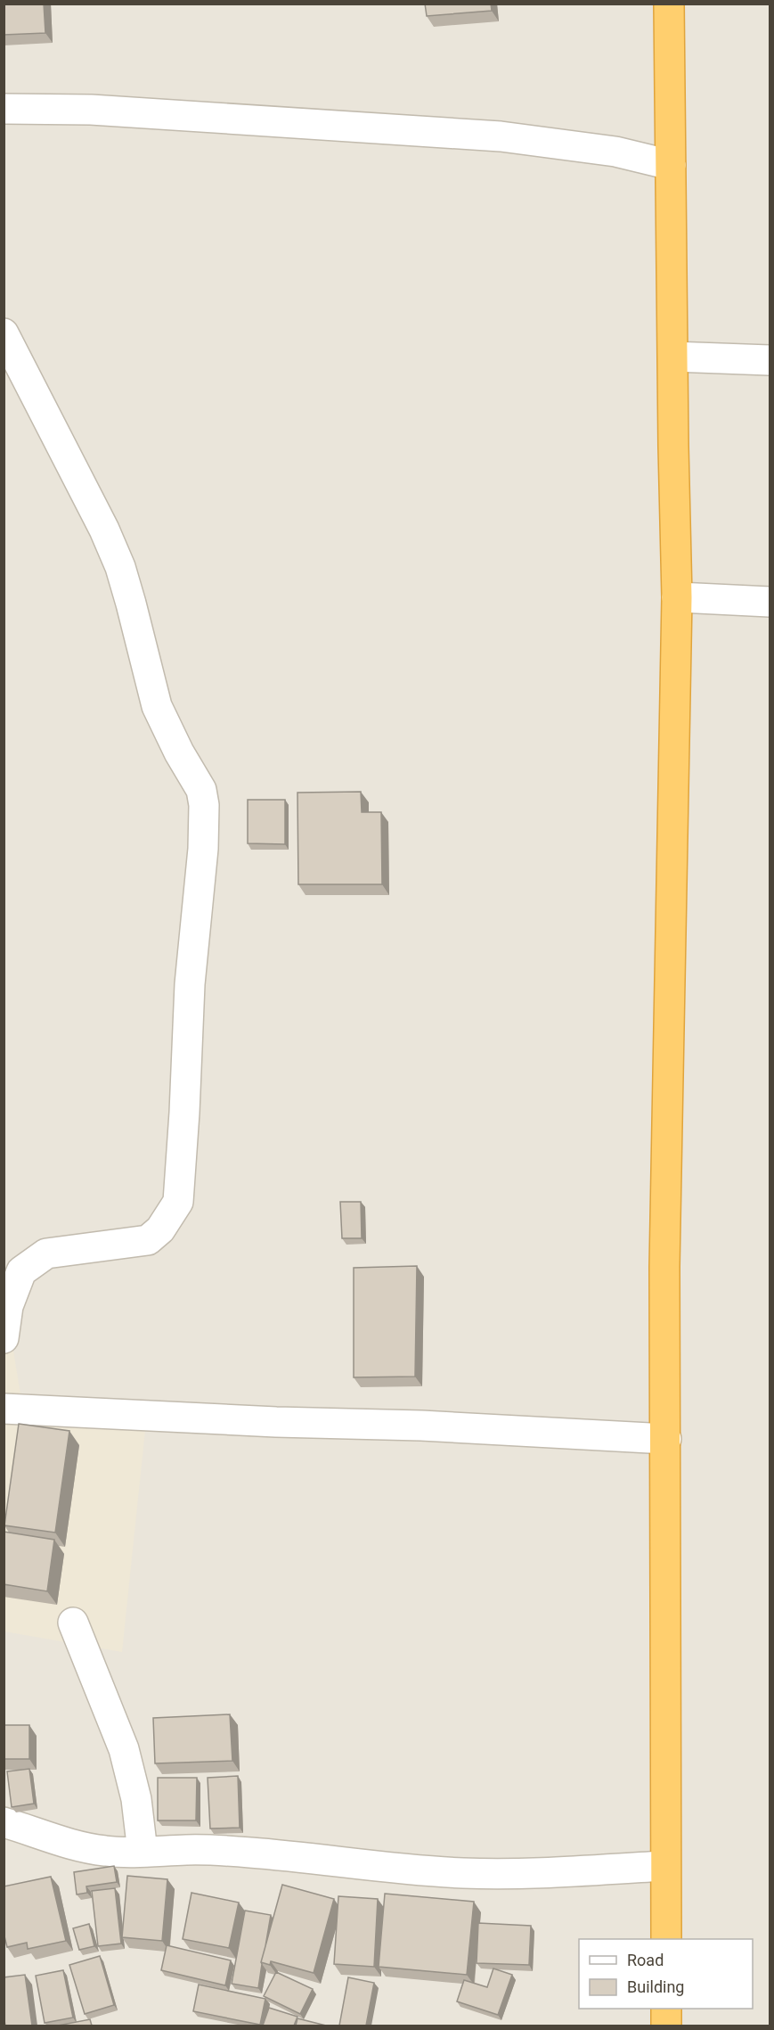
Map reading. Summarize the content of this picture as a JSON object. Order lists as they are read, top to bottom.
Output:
{
  "legend": ["Road", "Building"]
}
